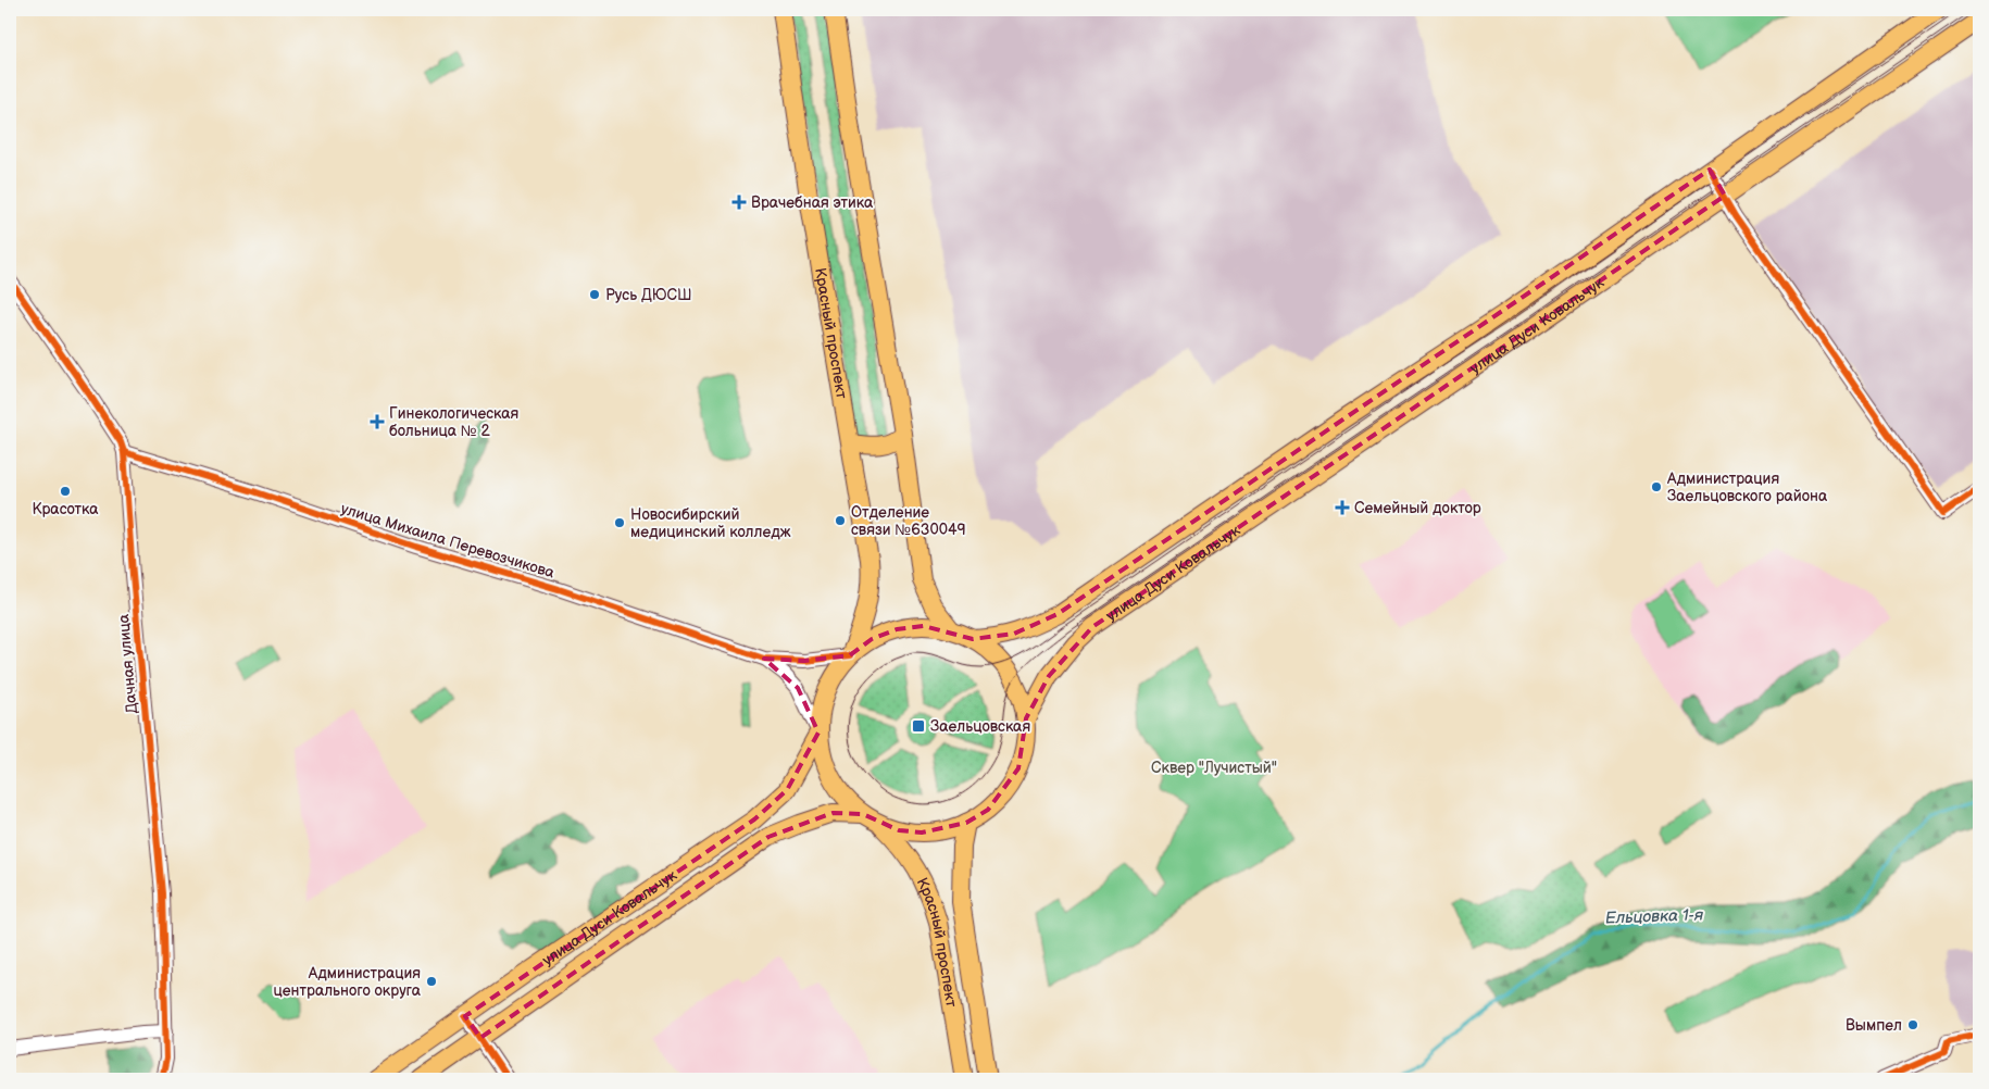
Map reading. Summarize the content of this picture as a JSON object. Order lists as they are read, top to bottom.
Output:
{
  "streets": {
    "main road": ["улица Дуси Ковальчук", "Красный проспект"],
    "street": ["улица Михаила Перевозчикова", "Дачная улица"]
  },
  "crossings": [
    ["улица Дуси Ковальчук", "Красный проспект"],
    ["улица Михаила Перевозчикова", "Дачная улица"]
  ],
  "water": ["Ельцовка 1-я"],
  "parks": ["Сквер \"Лучистый\""],
  "places": {
    "health": ["Врачебная этика", "Гинекологическая больница № 2", "Семейный доктор"],
    "other": [
      "Русь ДЮСШ",
      "Администрация Заельцовского района",
      "Красотка",
      "Отделение связи №630049",
      "Новосибирский медицинский колледж",
      "Администрация центрального округа",
      "Вымпел"
    ],
    "transit": ["Заельцовская"]
  }
}
